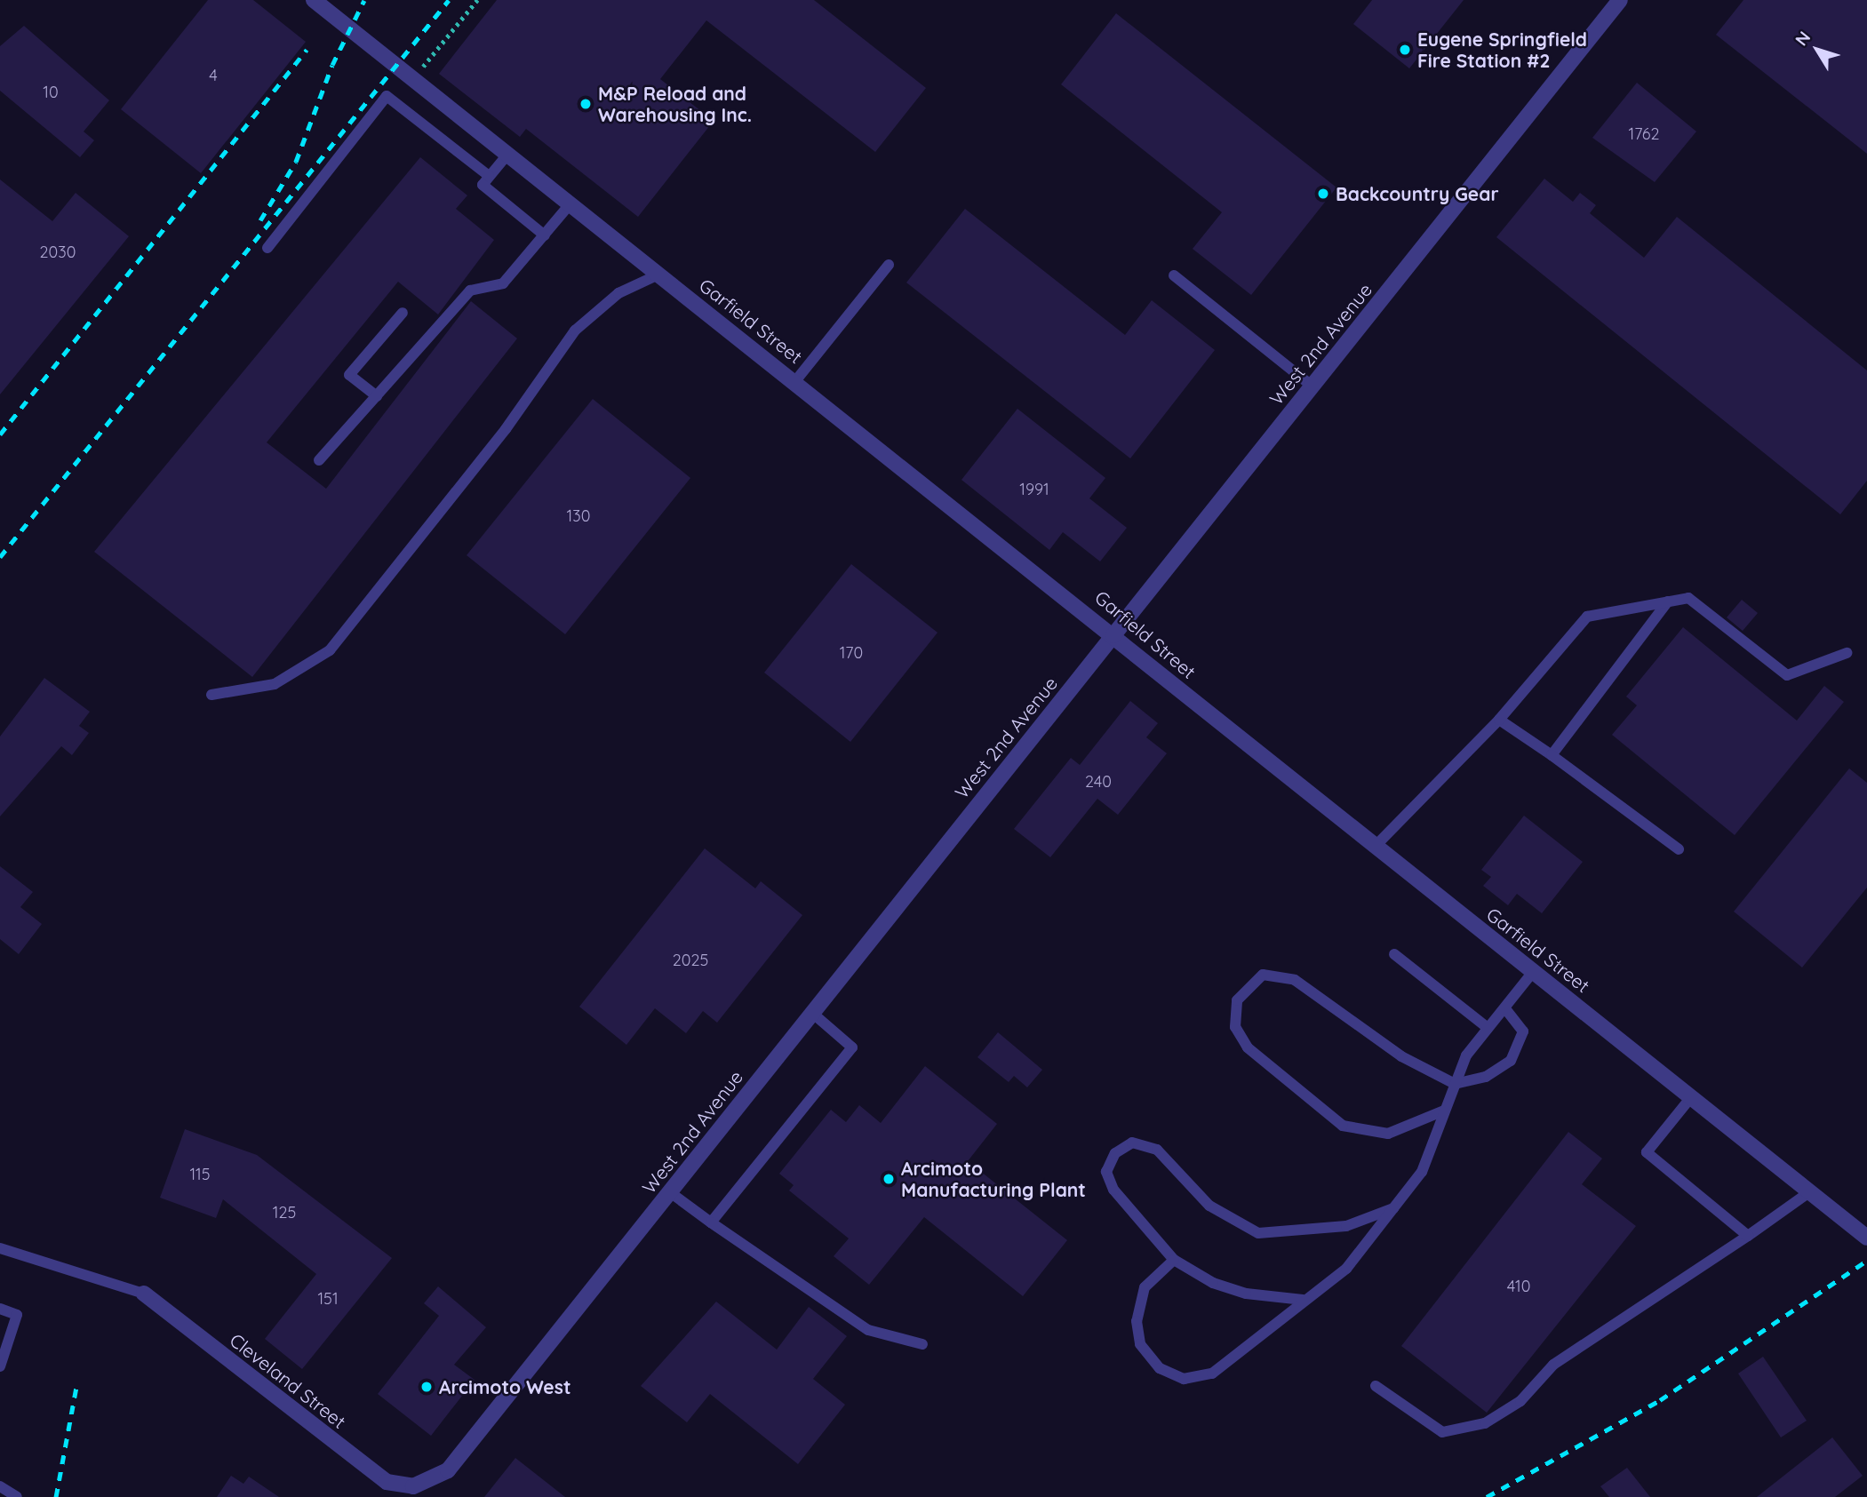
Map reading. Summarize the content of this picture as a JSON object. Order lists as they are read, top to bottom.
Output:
{
  "streets": {
    "street": ["Garfield Street", "West 2nd Avenue", "Cleveland Street"]
  },
  "crossings": [
    ["Garfield Street", "West 2nd Avenue"],
    ["West 2nd Avenue", "Cleveland Street"]
  ],
  "places": [
    "Eugene Springfield Fire Station #2",
    "M&P Reload and Warehousing Inc.",
    "Backcountry Gear",
    "Arcimoto Manufacturing Plant",
    "Arcimoto West"
  ],
  "house_numbers": [
    "4",
    "10",
    "1762",
    "2030",
    "1991",
    "130",
    "170",
    "240",
    "2025",
    "115",
    "125",
    "410",
    "151"
  ],
  "north": "top left"
}
